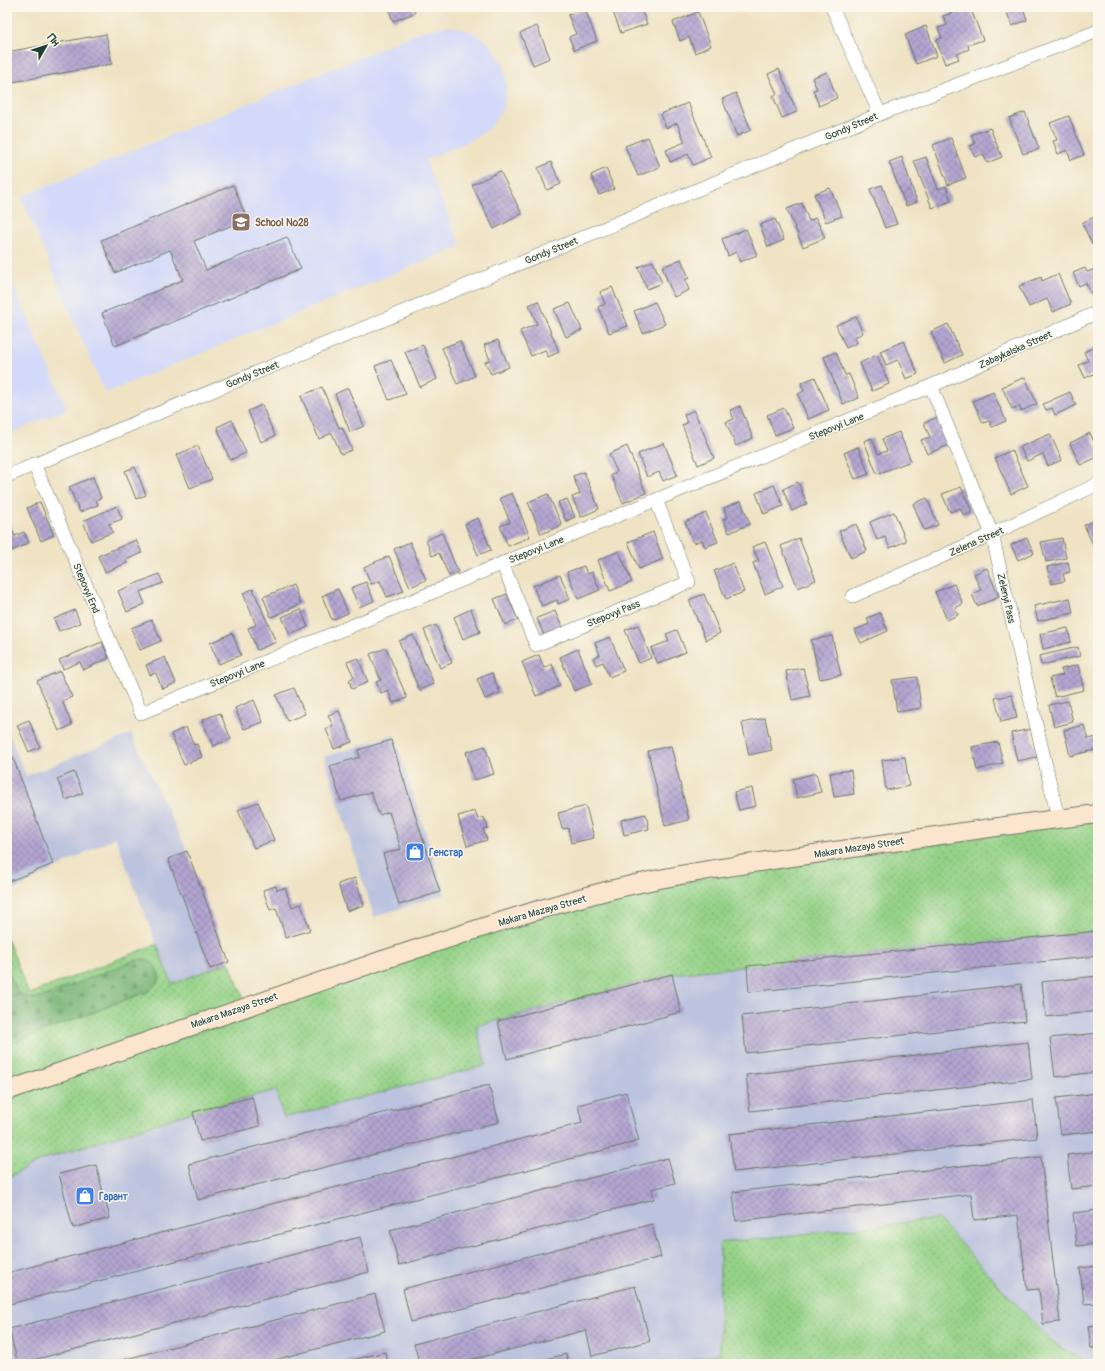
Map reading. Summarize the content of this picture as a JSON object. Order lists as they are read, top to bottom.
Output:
{
  "streets": {
    "main road": ["Makara Mazaya Street"],
    "street": [
      "Gondy Street",
      "Zabaykalska Street",
      "Stepovyi Lane",
      "Zelena Street",
      "Stepovyi End",
      "Zelenyi Pass",
      "Stepovyi Pass"
    ]
  },
  "crossings": [
    ["Gondy Street", "Stepovyi End"],
    ["Zabaykalska Street", "Stepovyi Lane"],
    ["Zabaykalska Street", "Zelenyi Pass"],
    ["Stepovyi Lane", "Stepovyi End"],
    ["Stepovyi Lane", "Zelenyi Pass"],
    ["Stepovyi Lane", "Stepovyi Pass"],
    ["Zelena Street", "Zelenyi Pass"],
    ["Zelenyi Pass", "Makara Mazaya Street"]
  ],
  "places": {
    "school or university": ["School №28"],
    "shop": ["Генстар", "Гарант"]
  },
  "north": "top right"
}
